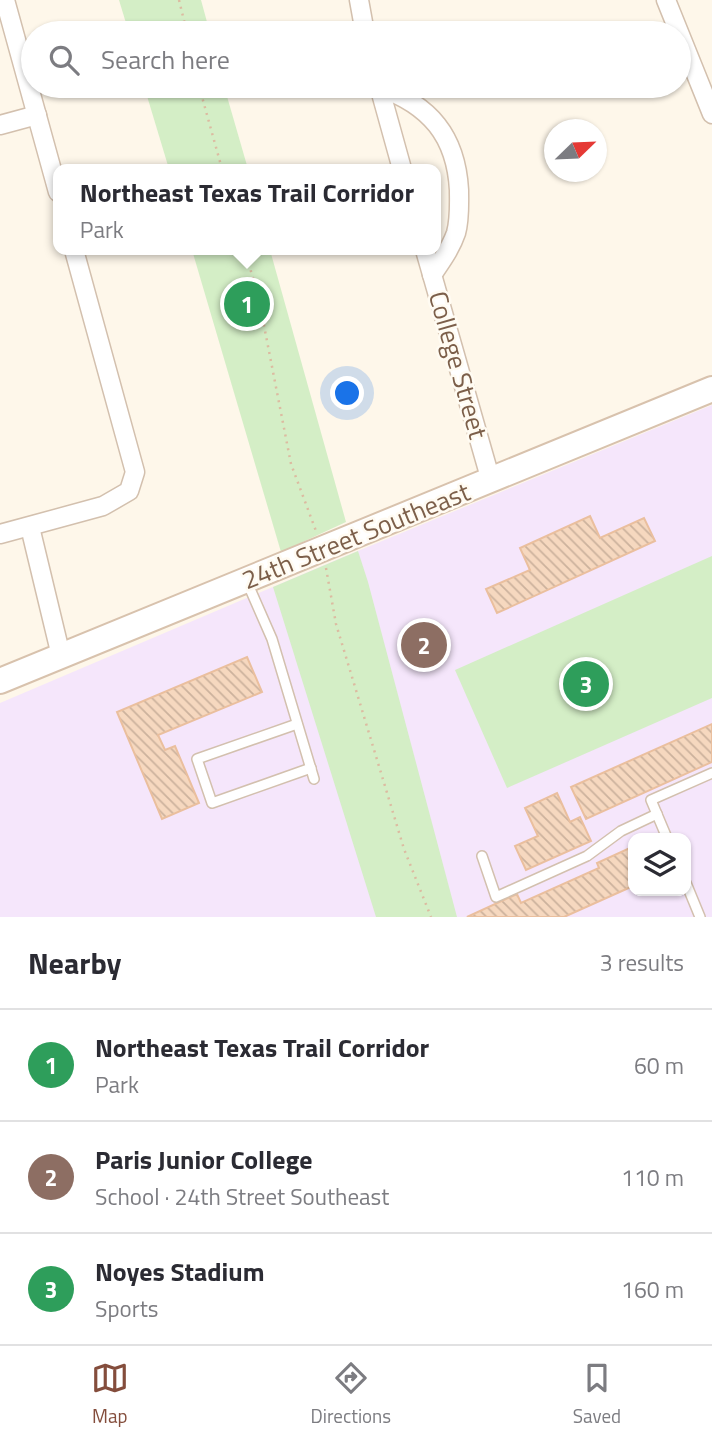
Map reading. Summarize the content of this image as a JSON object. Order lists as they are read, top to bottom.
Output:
{
  "streets": {
    "street": ["College Street", "24th Street Southeast"]
  },
  "crossings": [
    ["College Street", "24th Street Southeast"]
  ],
  "north": "top right",
  "page": {
    "search": "Search here",
    "popup": ["Northeast Texas Trail Corridor", "Park"],
    "pins": ["1", "2", "3"],
    "heading": ["Nearby", "3 results"],
    "list": [
      {
        "mark": "1",
        "name": "Northeast Texas Trail Corridor",
        "note": "Park",
        "value": "60 m"
      },
      {
        "mark": "2",
        "name": "Paris Junior College",
        "note": "School · 24th Street Southeast",
        "value": "110 m"
      },
      {
        "mark": "3",
        "name": "Noyes Stadium",
        "note": "Sports",
        "value": "160 m"
      }
    ],
    "nav": ["Map", "Directions", "Saved"]
  }
}
